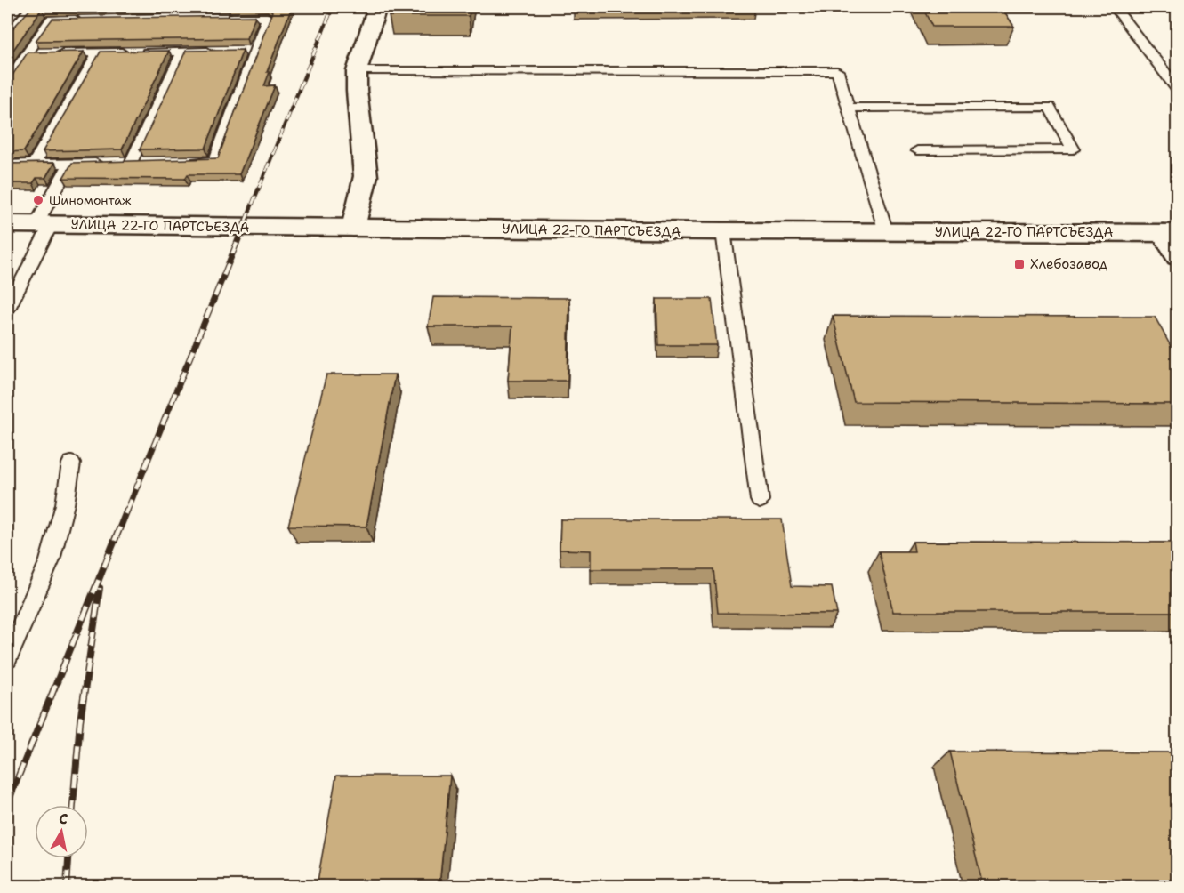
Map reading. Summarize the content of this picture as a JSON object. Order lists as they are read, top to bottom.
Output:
{
  "streets": {
    "main road": ["УЛИЦА 22-ГО ПАРТСЪЕЗДА"]
  },
  "places": {
    "other": ["Шиномонтаж"],
    "transit": ["Хлебозавод"]
  },
  "north": "top"
}
